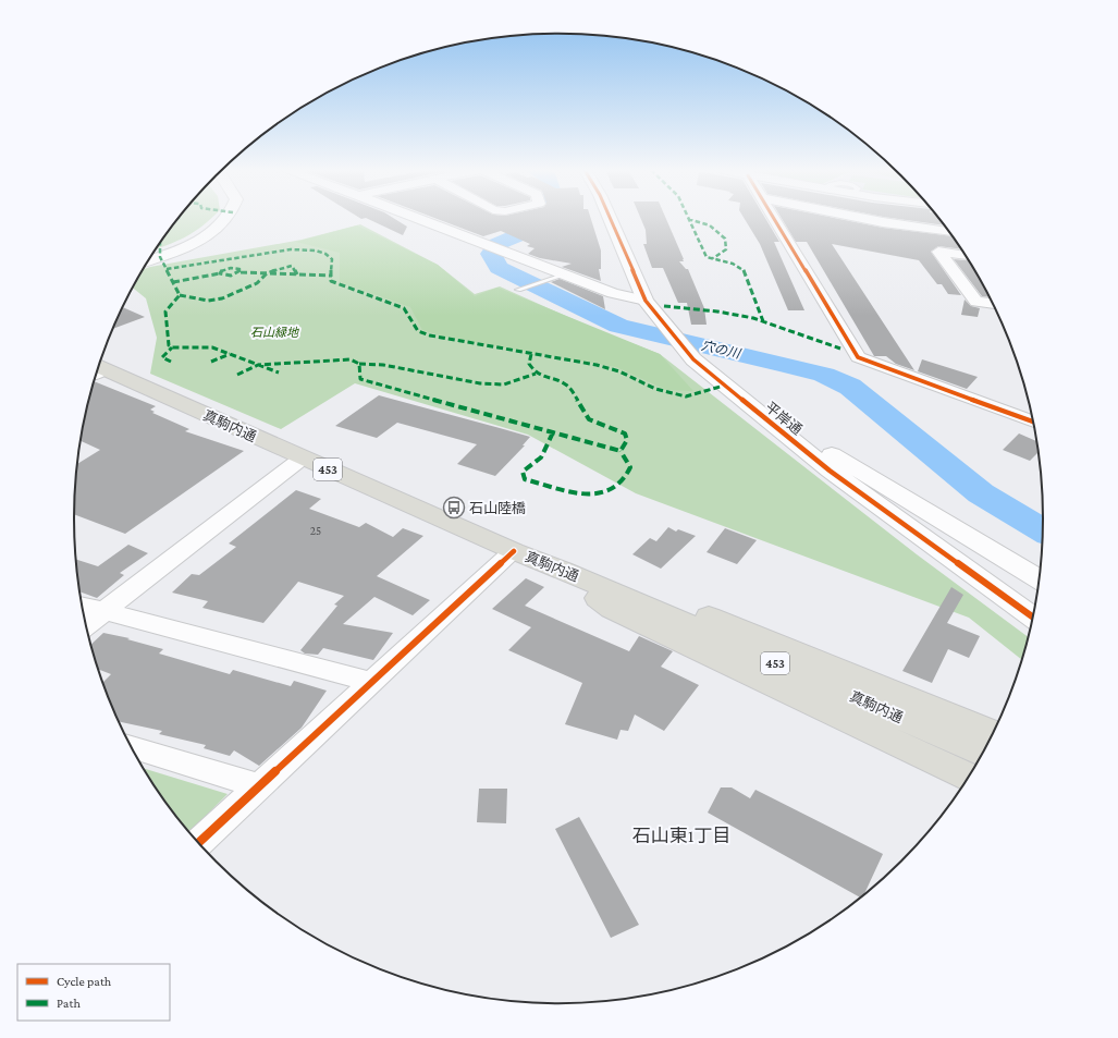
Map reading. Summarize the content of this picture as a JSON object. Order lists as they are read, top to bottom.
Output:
{
  "streets": {
    "highway": ["真駒内通", "453"],
    "street": ["平岸通"]
  },
  "districts": ["石山東1丁目"],
  "water": ["穴の川"],
  "parks": ["石山緑地"],
  "places": {
    "bus stop": ["石山陸橋"]
  },
  "house_numbers": ["25"],
  "legend": ["Cycle path", "Path"]
}
